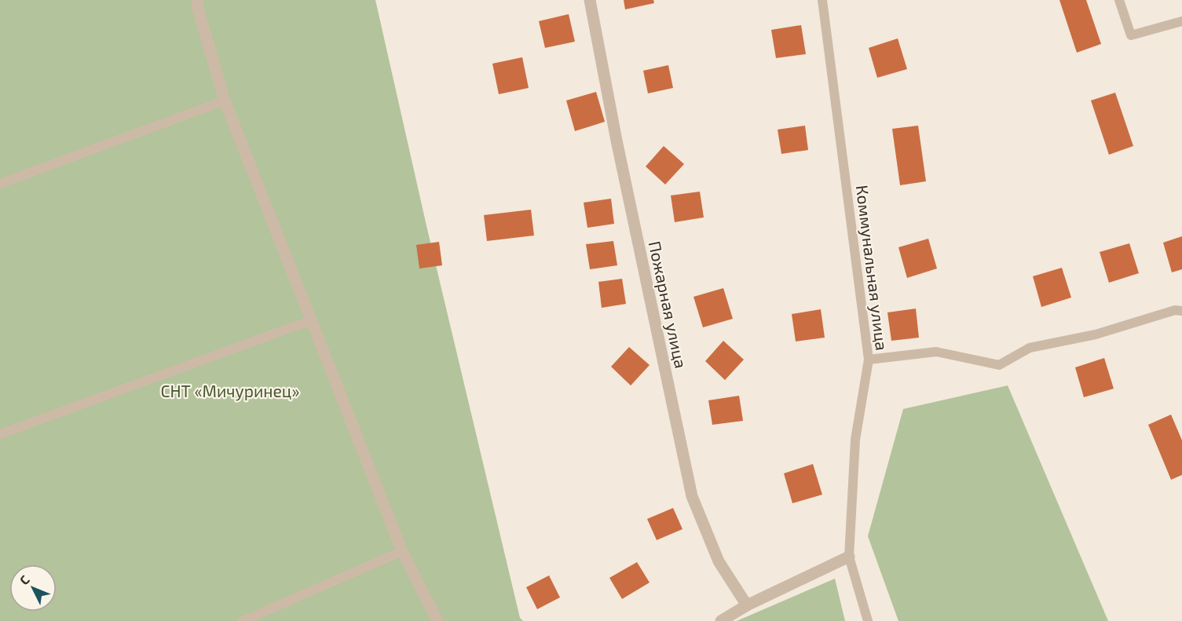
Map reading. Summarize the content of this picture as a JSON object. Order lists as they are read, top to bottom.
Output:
{
  "streets": {
    "street": ["Пожарная улица"],
    "lane": ["Коммунальная улица"]
  },
  "parks": ["СНТ «Мичуринец»"],
  "north": "top left"
}
